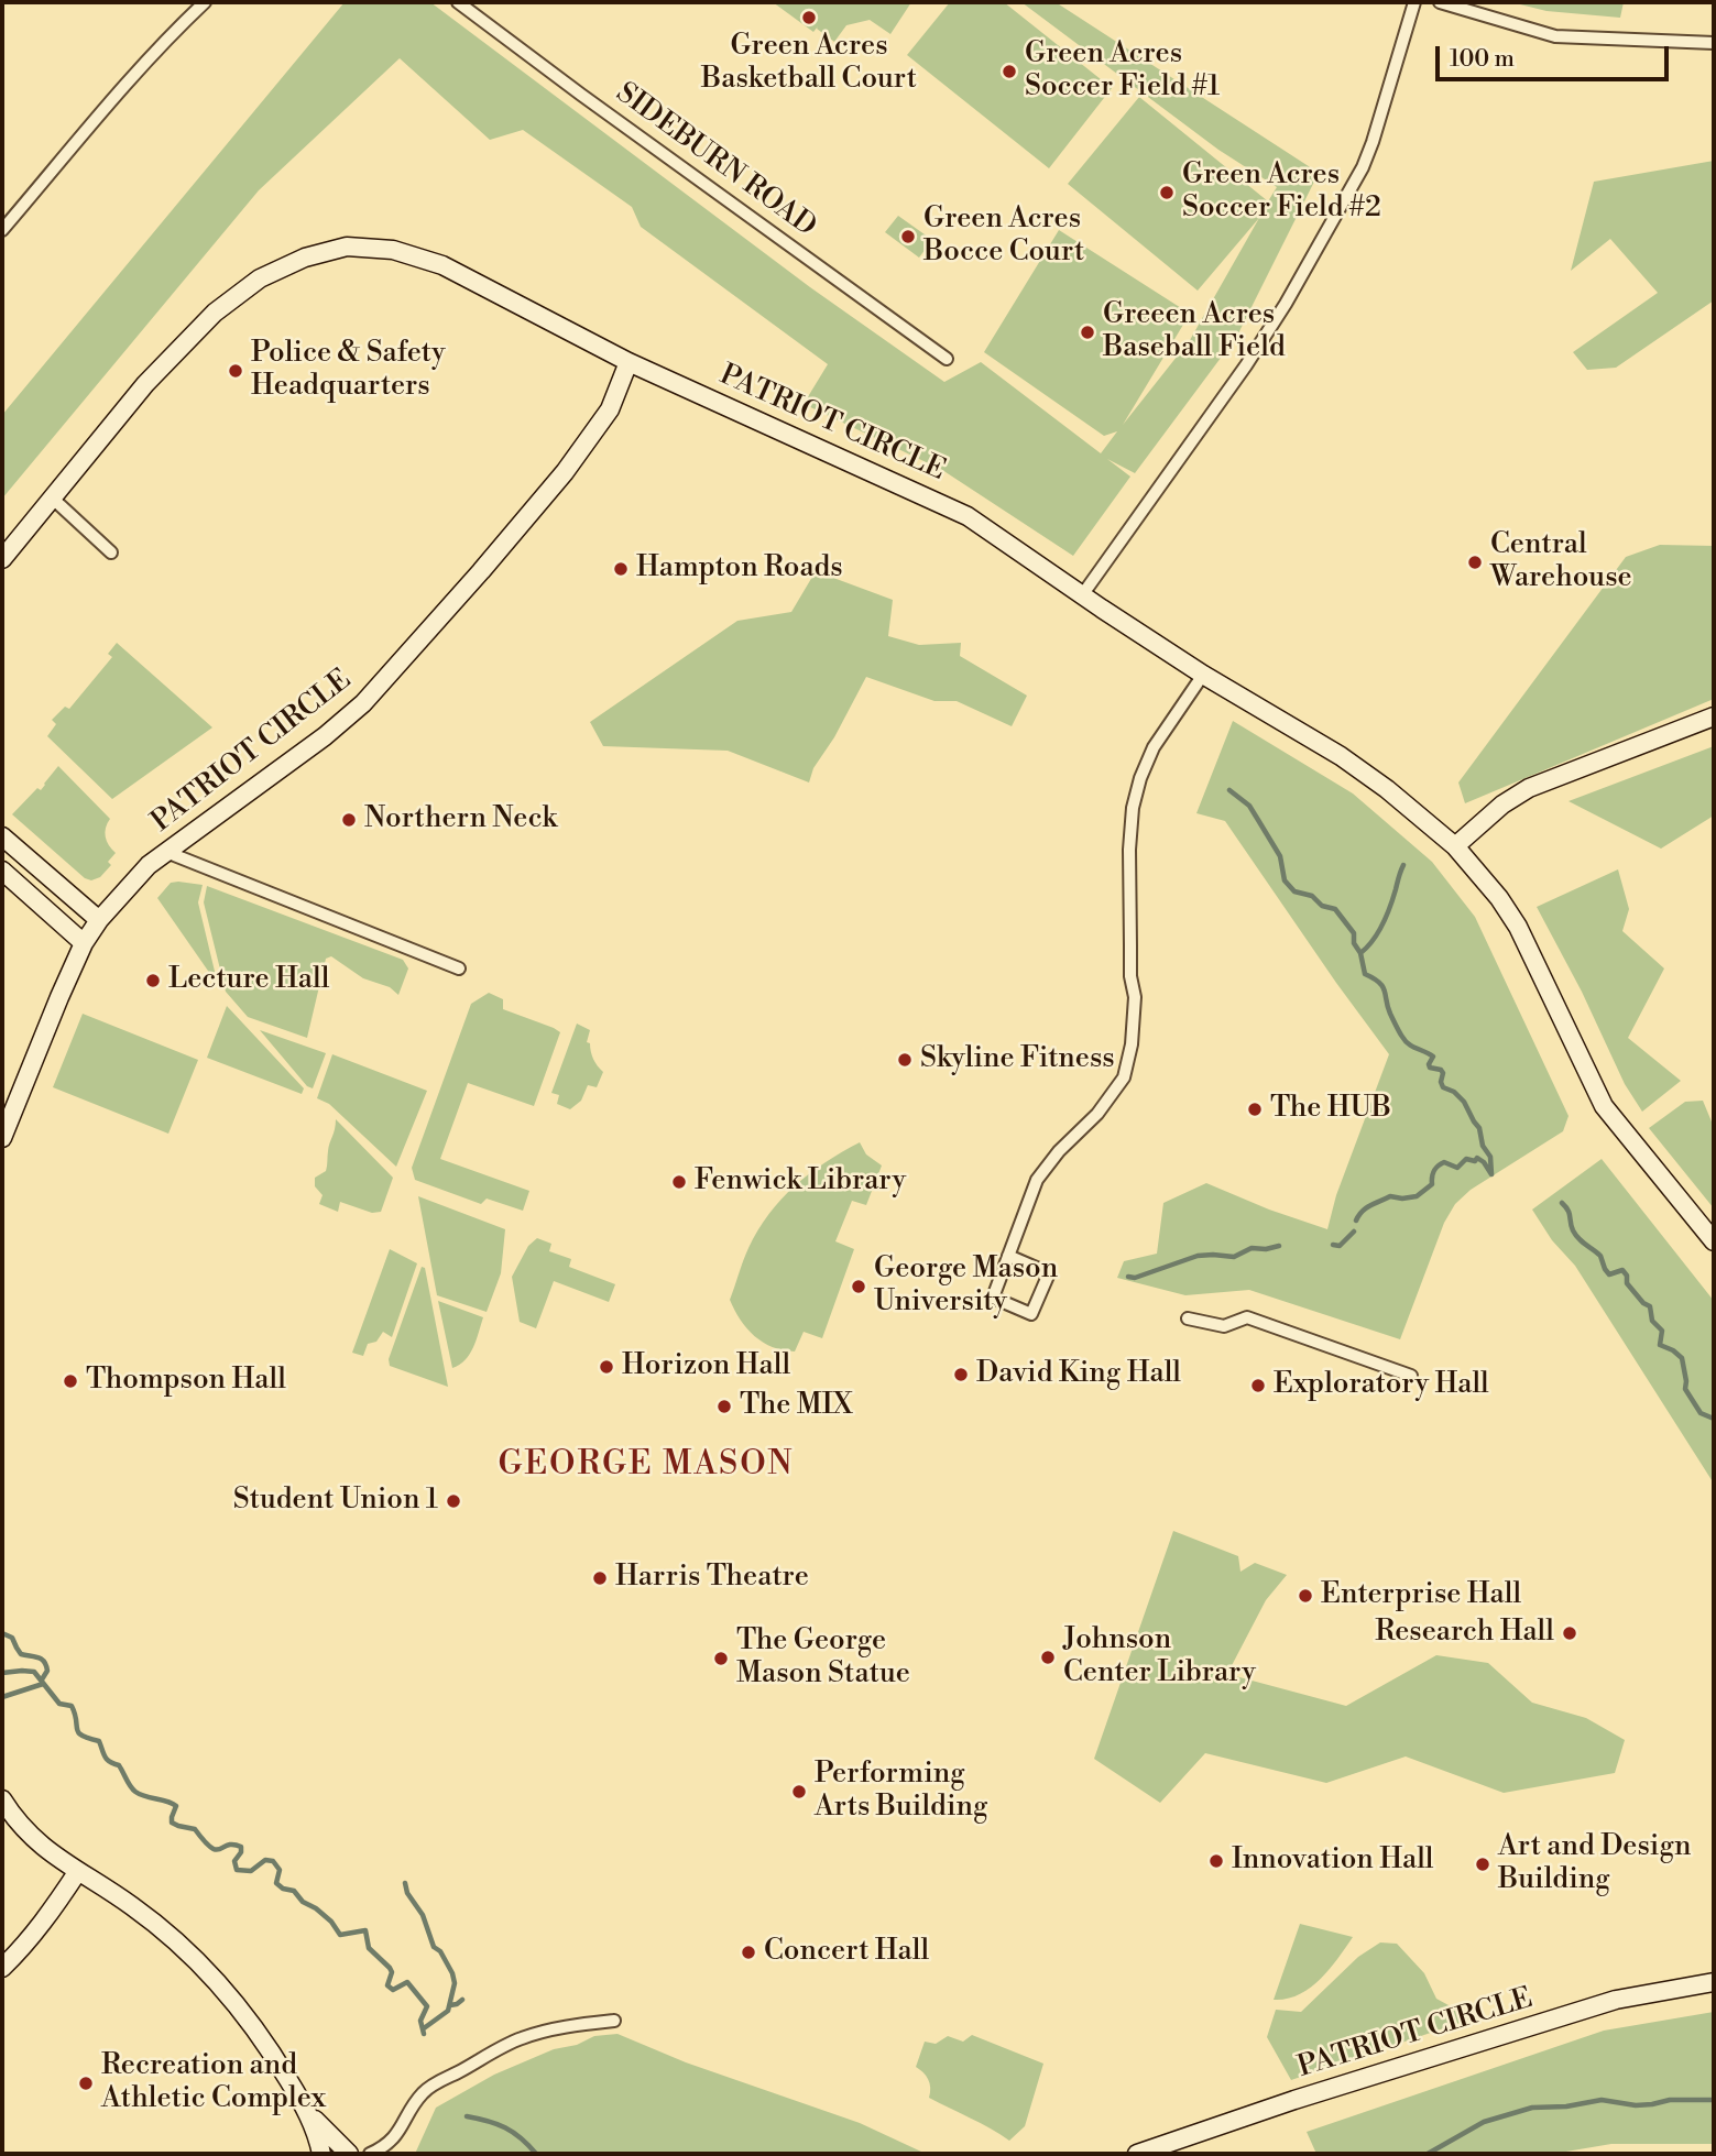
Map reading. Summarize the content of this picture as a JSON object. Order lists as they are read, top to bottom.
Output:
{
  "streets": {
    "street": ["SIDEBURN ROAD", "PATRIOT CIRCLE"]
  },
  "districts": ["GEORGE MASON"],
  "places": [
    "Green Acres Basketball Court",
    "Green Acres Soccer Field #1",
    "Green Acres Soccer Field #2",
    "Green Acres Bocce Court",
    "Greeen Acres Baseball Field",
    "Police & Safety Headquarters",
    "Central Warehouse",
    "Hampton Roads",
    "Northern Neck",
    "Lecture Hall",
    "Skyline Fitness",
    "The HUB",
    "Fenwick Library",
    "George Mason University",
    "Horizon Hall",
    "David King Hall",
    "Thompson Hall",
    "Exploratory Hall",
    "The MIX",
    "Student Union 1",
    "Harris Theatre",
    "Enterprise Hall",
    "Research Hall",
    "Johnson Center Library",
    "The George Mason Statue",
    "Performing Arts Building",
    "Innovation Hall",
    "Art and Design Building",
    "Concert Hall",
    "Recreation and Athletic Complex"
  ],
  "scale_bar": "100 m"
}
